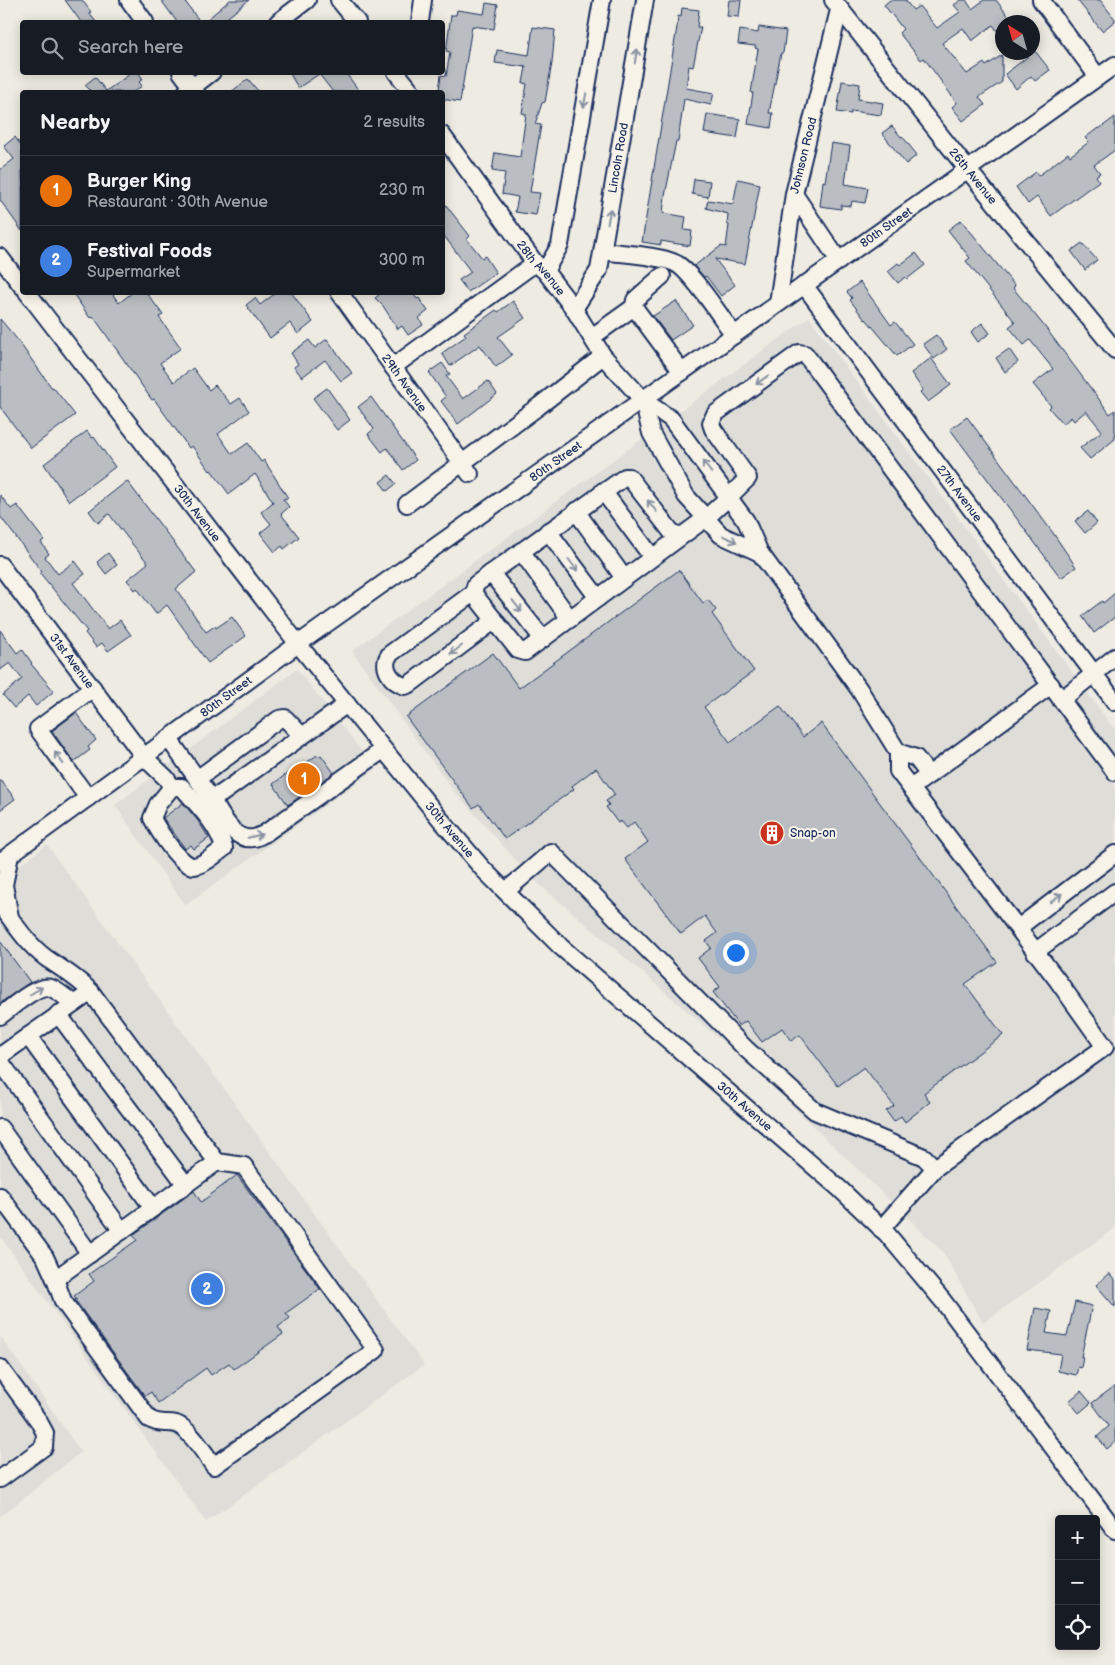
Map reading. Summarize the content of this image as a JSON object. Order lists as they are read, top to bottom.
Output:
{
  "streets": {
    "street": [
      "Johnson Road",
      "Lincoln Road",
      "26th Avenue",
      "80th Street",
      "28th Avenue",
      "29th Avenue",
      "27th Avenue",
      "30th Avenue",
      "31st Avenue"
    ]
  },
  "crossings": [
    ["Johnson Road", "26th Avenue"],
    ["Johnson Road", "80th Street"],
    ["Lincoln Road", "28th Avenue"],
    ["26th Avenue", "80th Street"],
    ["80th Street", "28th Avenue"],
    ["80th Street", "27th Avenue"],
    ["80th Street", "30th Avenue"],
    ["80th Street", "31st Avenue"]
  ],
  "places": {
    "building": ["Snap-on"]
  },
  "north": "top left",
  "page": {
    "search": "Search here",
    "heading": ["Nearby", "2 results"],
    "list": [
      {
        "mark": "1",
        "name": "Burger King",
        "note": "Restaurant · 30th Avenue",
        "value": "230 m"
      },
      {
        "mark": "2",
        "name": "Festival Foods",
        "note": "Supermarket",
        "value": "300 m"
      }
    ],
    "pins": ["1", "2"],
    "map_buttons": ["+", "−"]
  }
}
